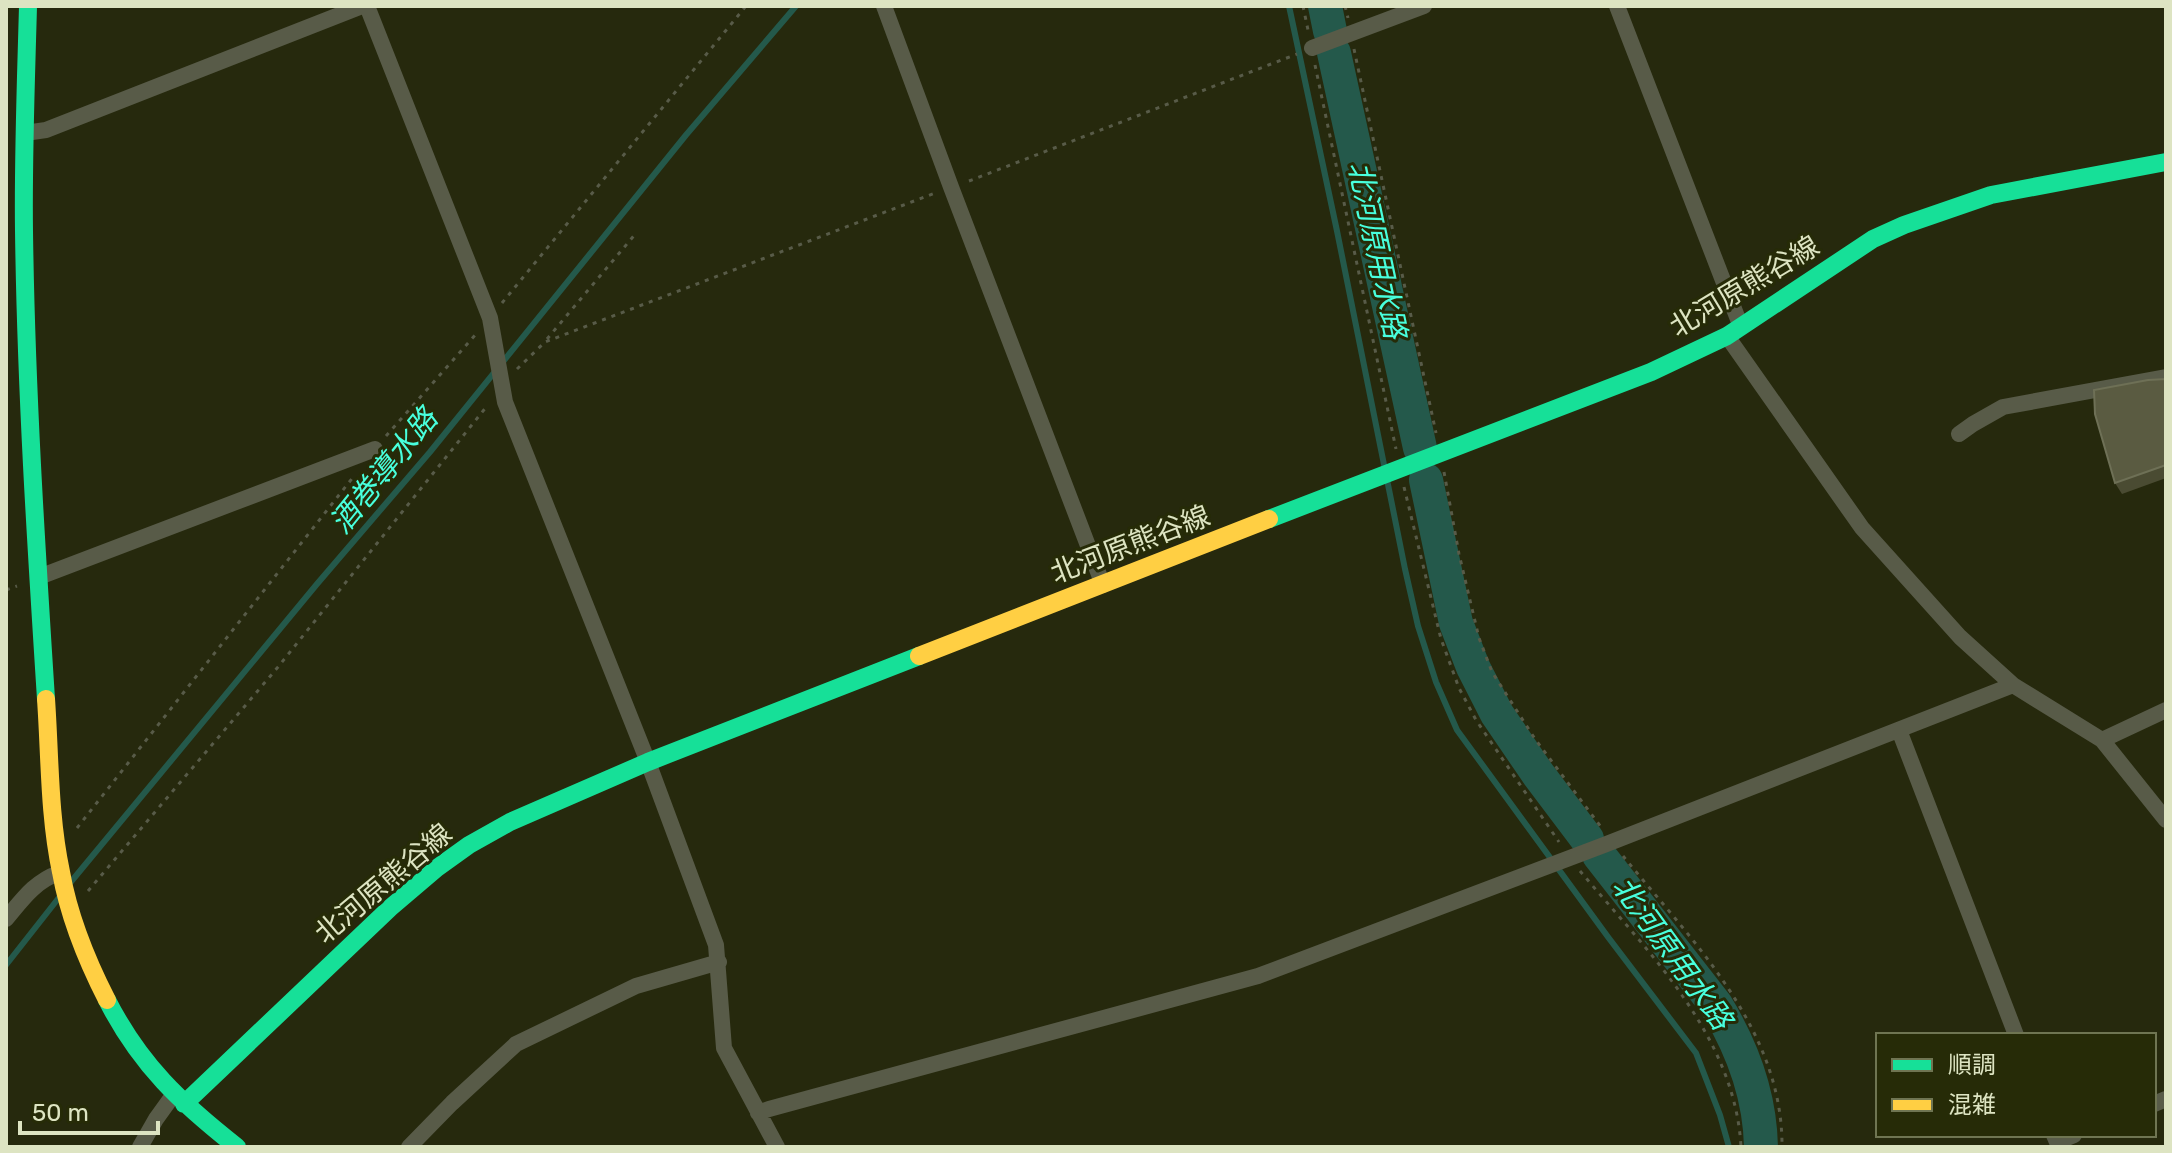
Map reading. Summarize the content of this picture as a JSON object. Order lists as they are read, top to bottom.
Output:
{
  "streets": {
    "main road": ["北河原熊谷線"]
  },
  "water": ["北河原用水路", "酒巻導水路"],
  "legend": ["順調", "混雑"],
  "scale_bar": "50 m"
}
